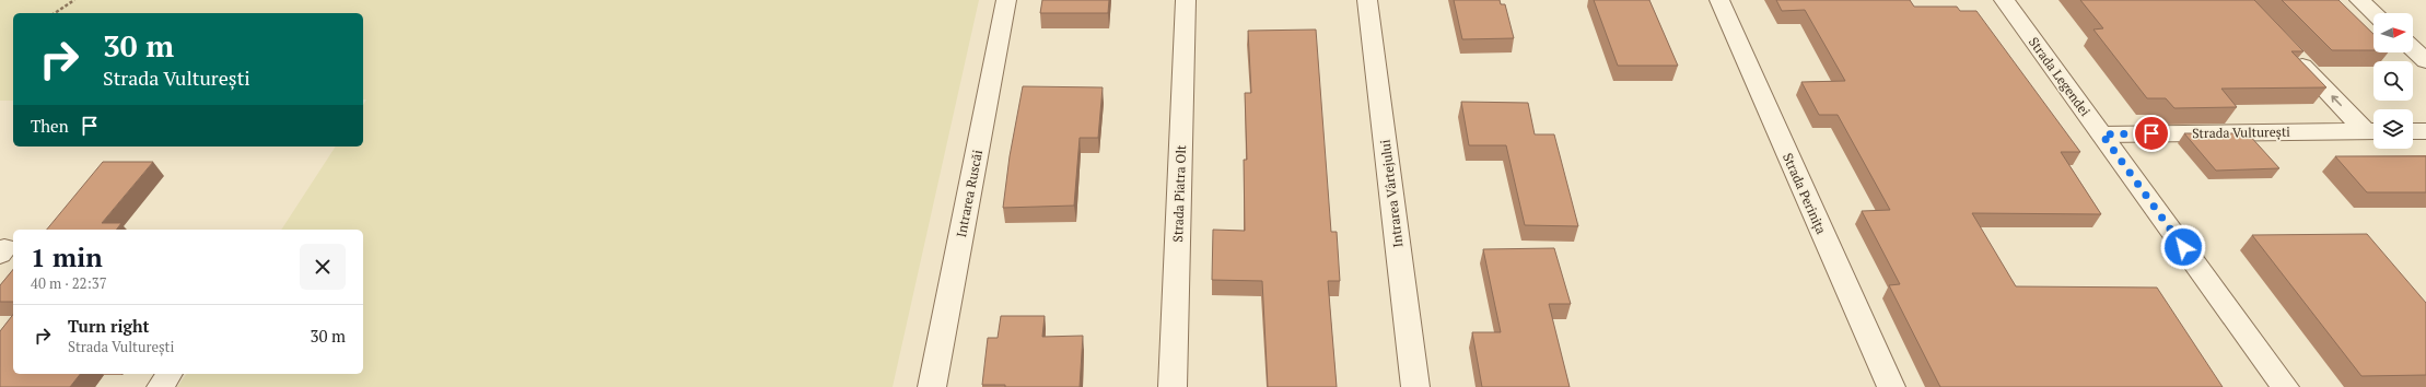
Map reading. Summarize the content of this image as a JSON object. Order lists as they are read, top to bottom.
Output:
{
  "streets": {
    "street": [
      "Strada Legendei",
      "Strada Vulturești",
      "Intrarea Ruscăi",
      "Strada Piatra Olt",
      "Intrarea Vârtejului",
      "Strada Perinița"
    ]
  },
  "crossings": [
    ["Strada Legendei", "Strada Vulturești"]
  ],
  "north": "right",
  "page": {
    "turn": ["30 m", "Strada Vulturești"],
    "then": "Then",
    "heading": ["1 min", "40 m · 22:37"],
    "list": [
      {
        "name": "Turn right",
        "note": "Strada Vulturești",
        "value": "30 m"
      }
    ]
  }
}
